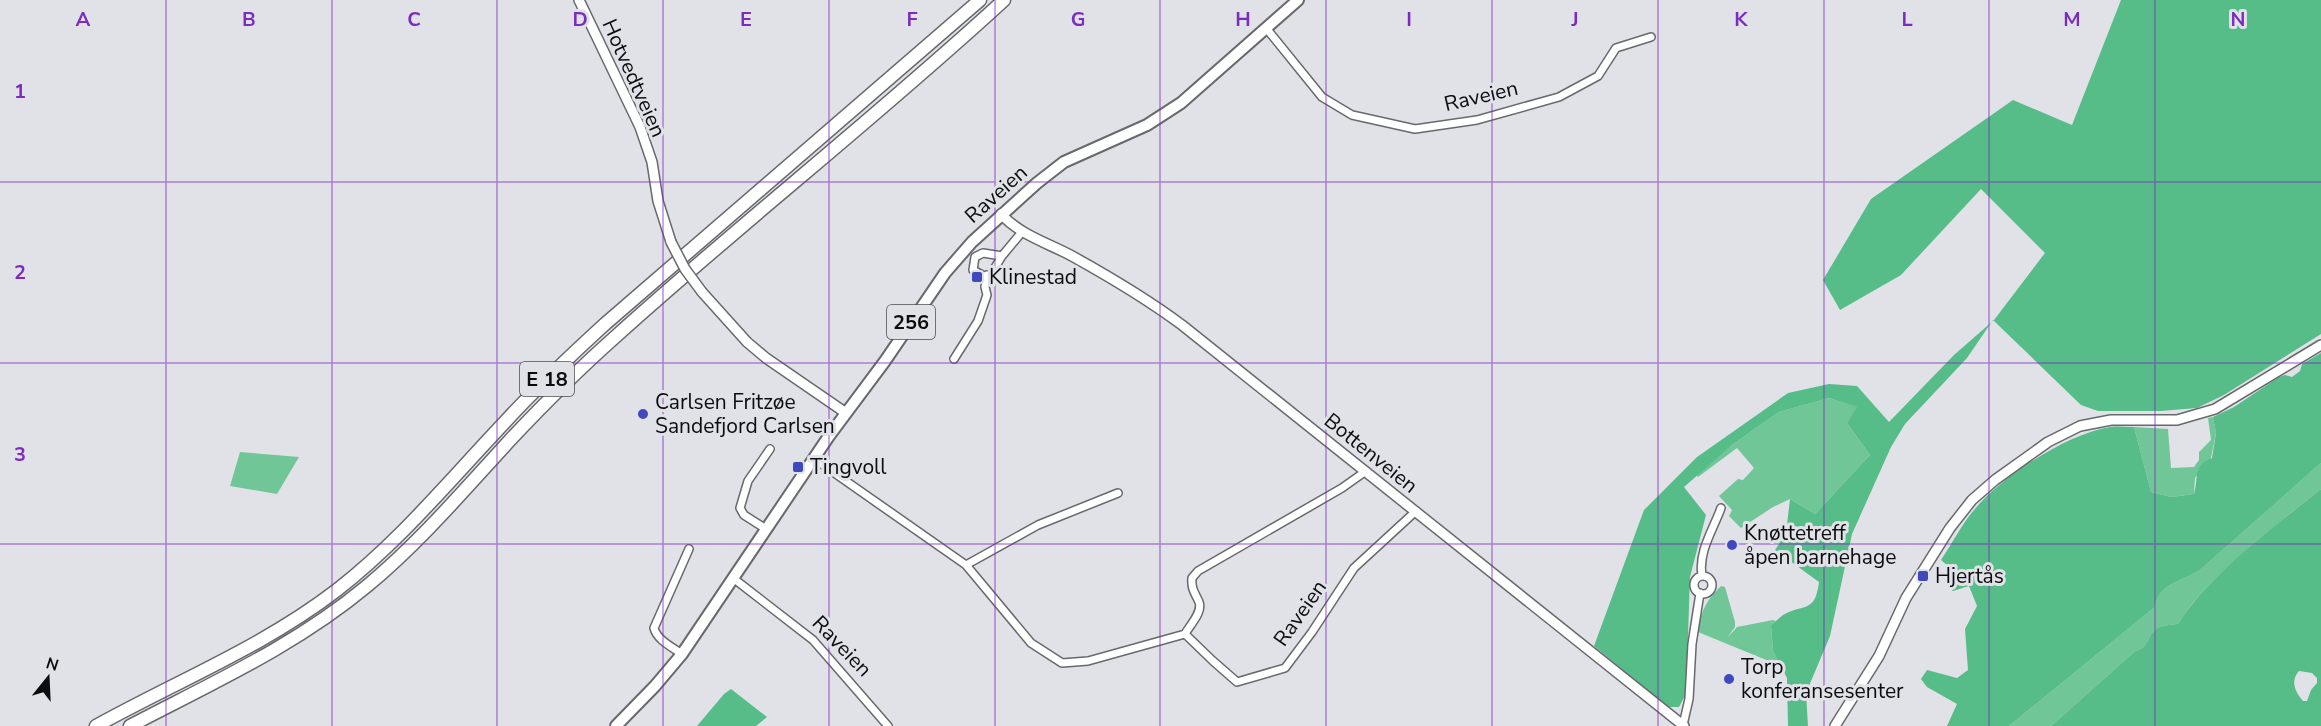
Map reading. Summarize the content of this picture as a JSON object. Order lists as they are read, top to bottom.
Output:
{
  "streets": {
    "highway": ["E 18"],
    "main road": [
      "Hotvedtveien",
      "Raveien",
      "256",
      "Bottenveien"
    ]
  },
  "crossings": [
    ["Hotvedtveien", "Raveien"],
    ["Raveien", "Bottenveien"]
  ],
  "places": {
    "transit": ["Klinestad", "Tingvoll", "Hjertås"],
    "other": ["Carlsen Fritzøe Sandefjord Carlsen", "Knøttetreff åpen barnehage", "Torp konferansesenter"]
  },
  "north": "top",
  "grid": {
    "columns": [
      "A",
      "B",
      "C",
      "D",
      "E",
      "F",
      "G",
      "H",
      "I",
      "J",
      "K",
      "L",
      "M",
      "N"
    ],
    "rows": ["1", "2", "3"]
  }
}
